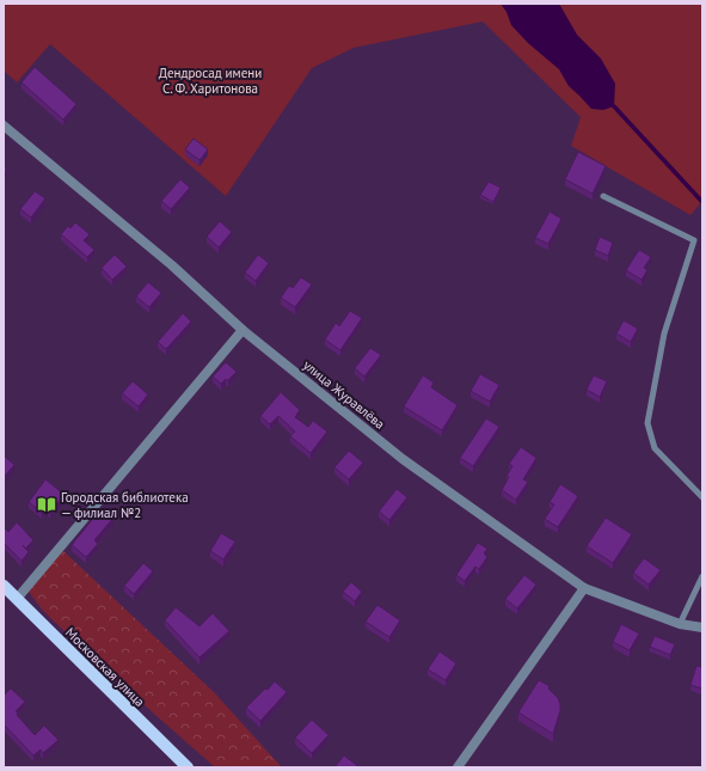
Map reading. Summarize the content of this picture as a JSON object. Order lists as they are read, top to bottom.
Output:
{
  "streets": {
    "main road": ["Московская улица"],
    "street": ["улица Журавлёва"]
  },
  "parks": ["Дендросад имени С. Ф. Харитонова"],
  "places": {
    "library": ["Городская библиотека — филиал №2"]
  }
}
